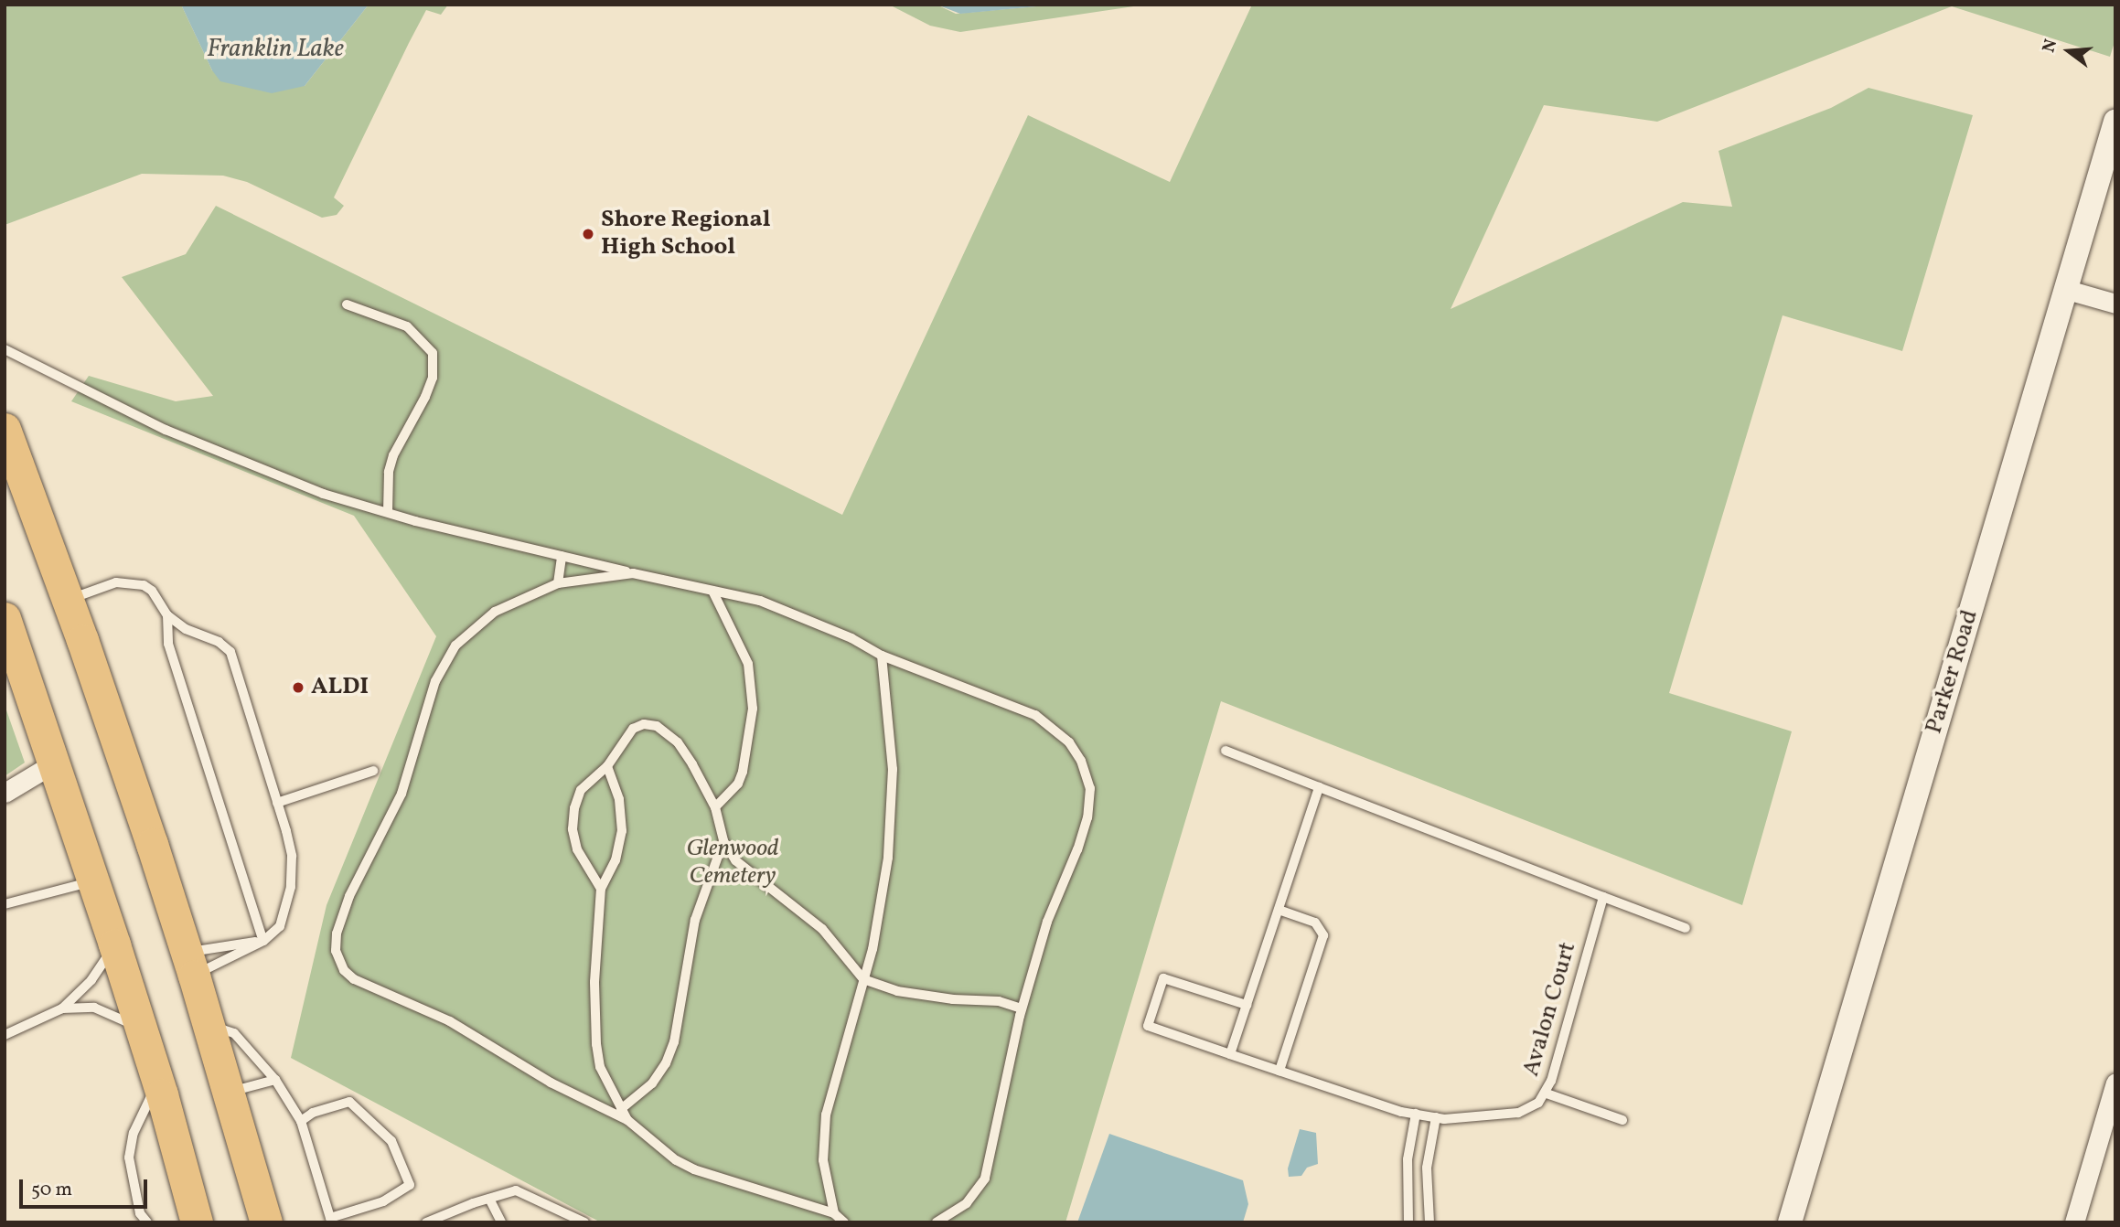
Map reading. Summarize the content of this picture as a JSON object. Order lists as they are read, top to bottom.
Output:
{
  "streets": {
    "street": ["Parker Road"],
    "lane": ["Avalon Court"]
  },
  "water": ["Franklin Lake"],
  "parks": ["Glenwood Cemetery"],
  "places": ["Shore Regional High School", "ALDI"],
  "scale_bar": "50 m",
  "north": "left"
}
